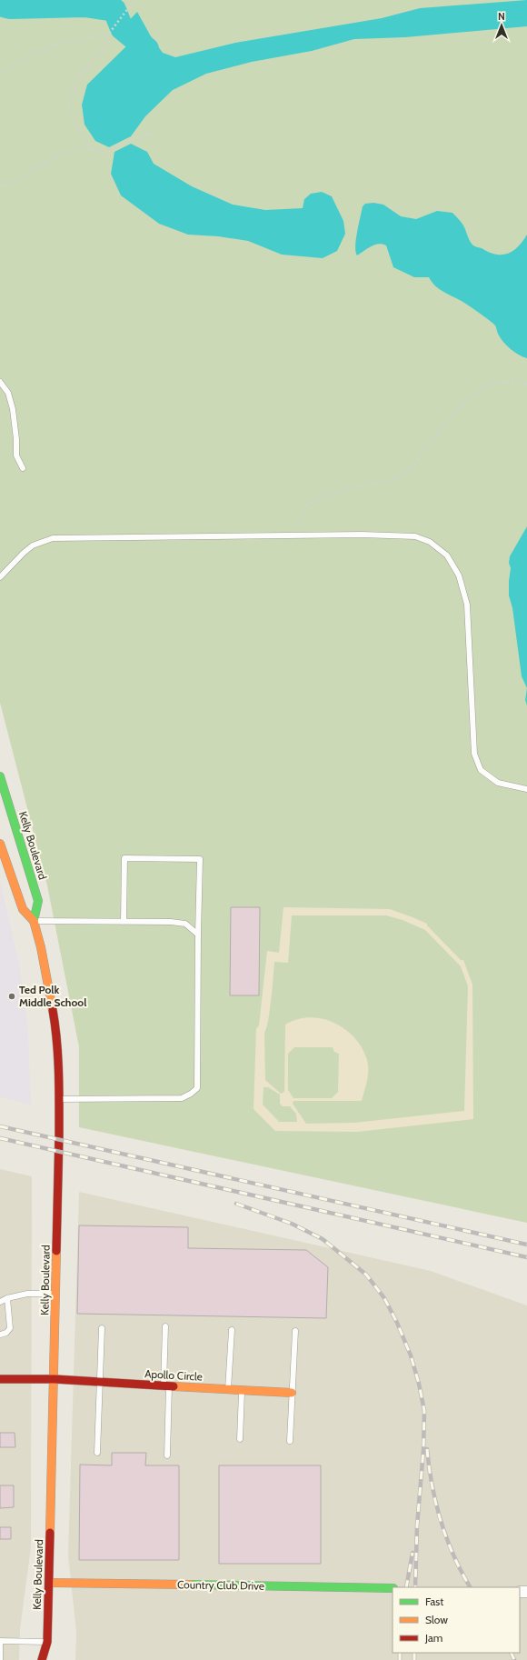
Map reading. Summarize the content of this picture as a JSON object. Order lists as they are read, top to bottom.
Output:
{
  "streets": {
    "street": ["Kelly Boulevard", "Apollo Circle", "Country Club Drive"]
  },
  "crossings": [
    ["Kelly Boulevard", "Apollo Circle"],
    ["Kelly Boulevard", "Country Club Drive"]
  ],
  "places": ["Ted Polk Middle School"],
  "legend": ["Fast", "Slow", "Jam"],
  "north": "top"
}
